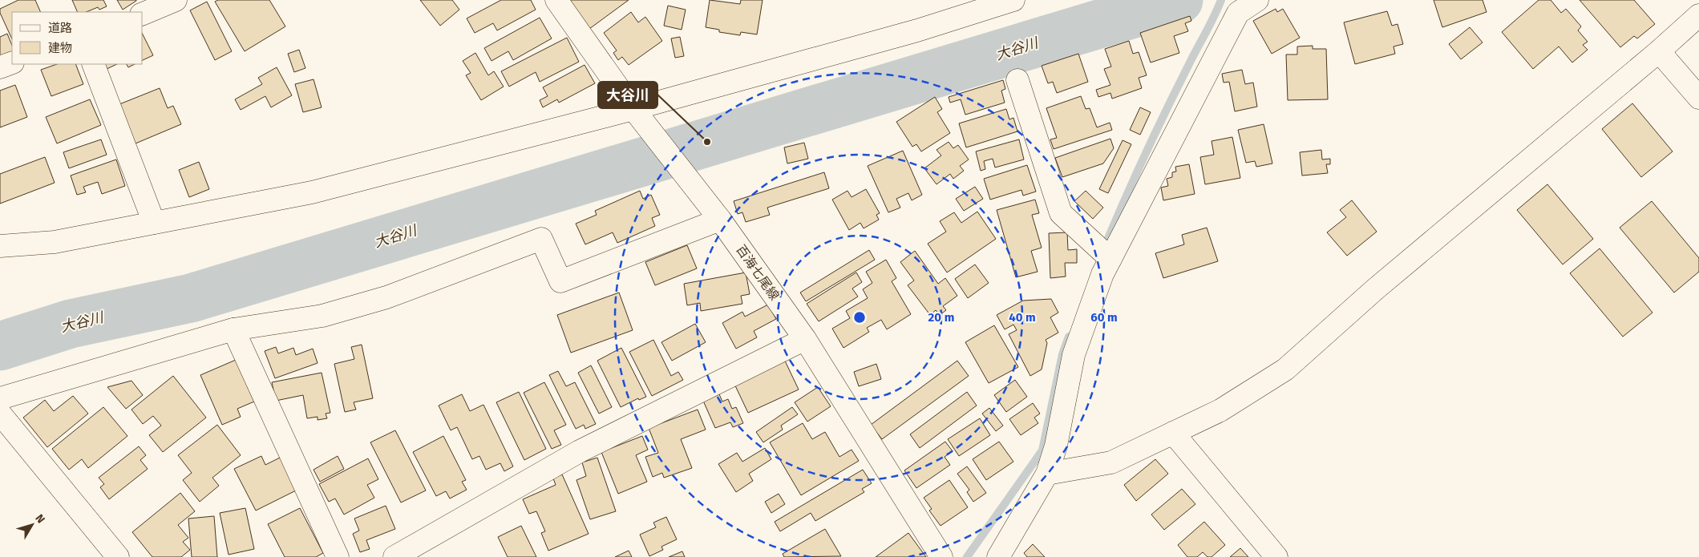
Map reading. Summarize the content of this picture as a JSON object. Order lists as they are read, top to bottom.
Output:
{
  "streets": {
    "street": ["百海七尾線"]
  },
  "water": ["大谷川"],
  "places": ["大谷川"],
  "legend": ["道路", "建物"],
  "north": "top right",
  "rings": ["20 m", "40 m", "60 m"]
}
